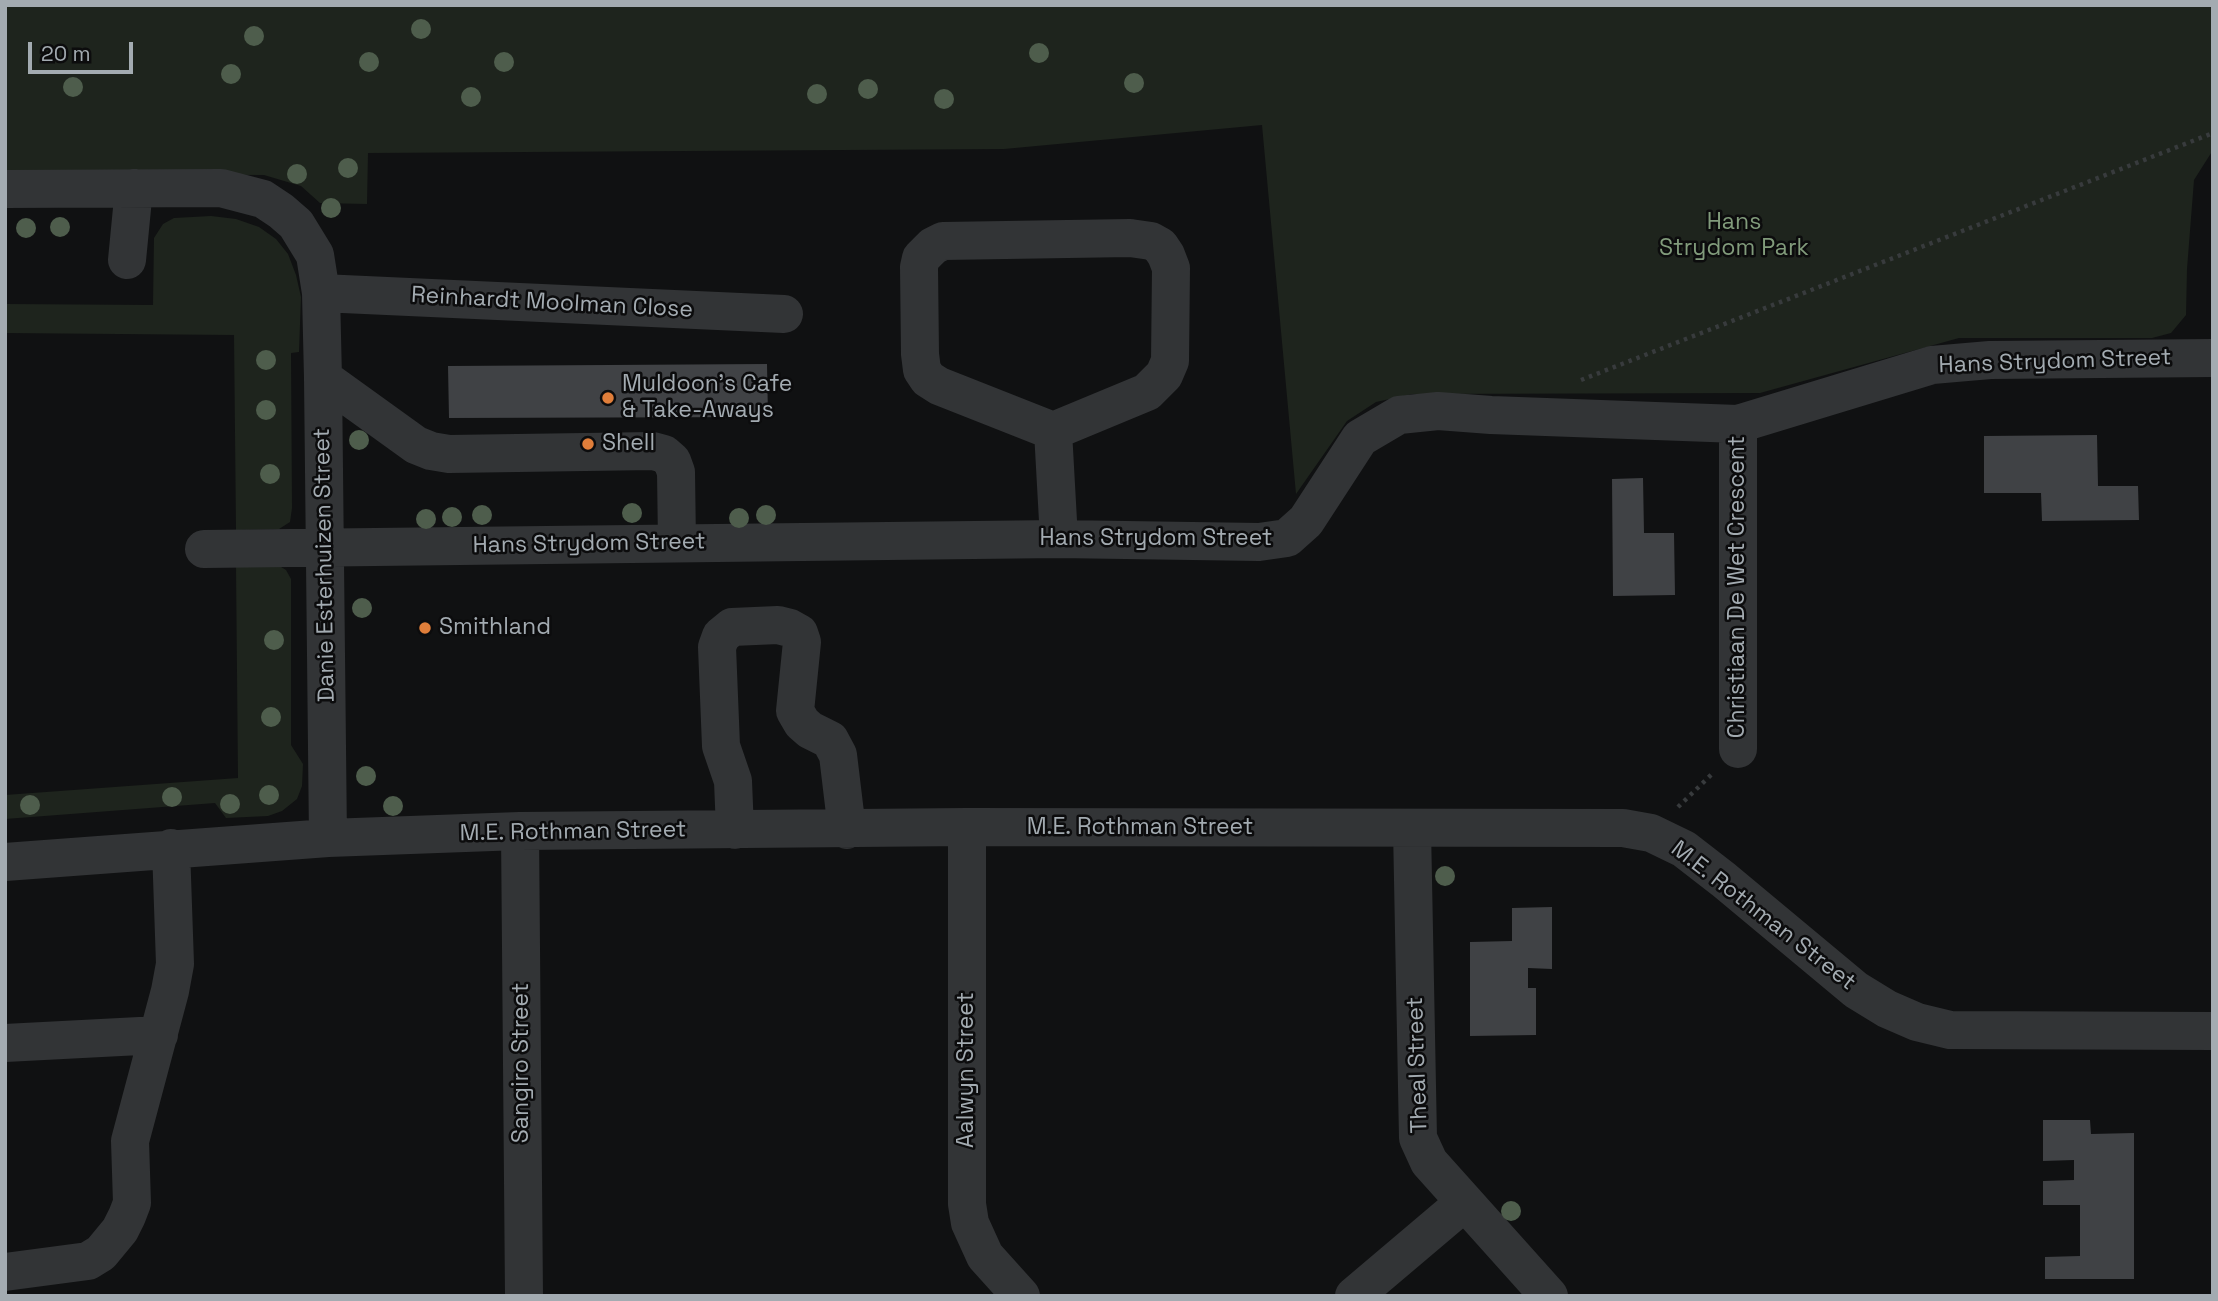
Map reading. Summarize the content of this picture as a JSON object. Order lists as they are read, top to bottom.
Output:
{
  "streets": {
    "street": [
      "Reinhardt Moolman Close",
      "Hans Strydom Street",
      "Danie Esterhuizen Street",
      "Christiaan De Wet Crescent",
      "M.E. Rothman Street",
      "Sangiro Street",
      "Theal Street",
      "Aalwyn Street"
    ]
  },
  "crossings": [
    ["Reinhardt Moolman Close", "Danie Esterhuizen Street"],
    ["Hans Strydom Street", "Danie Esterhuizen Street"],
    ["Hans Strydom Street", "Christiaan De Wet Crescent"],
    ["Danie Esterhuizen Street", "M.E. Rothman Street"],
    ["M.E. Rothman Street", "Sangiro Street"],
    ["M.E. Rothman Street", "Theal Street"],
    ["M.E. Rothman Street", "Aalwyn Street"]
  ],
  "parks": ["Hans Strydom Park"],
  "places": ["Muldoon's Cafe & Take-Aways", "Shell", "Smithland"],
  "scale_bar": "20 m"
}
